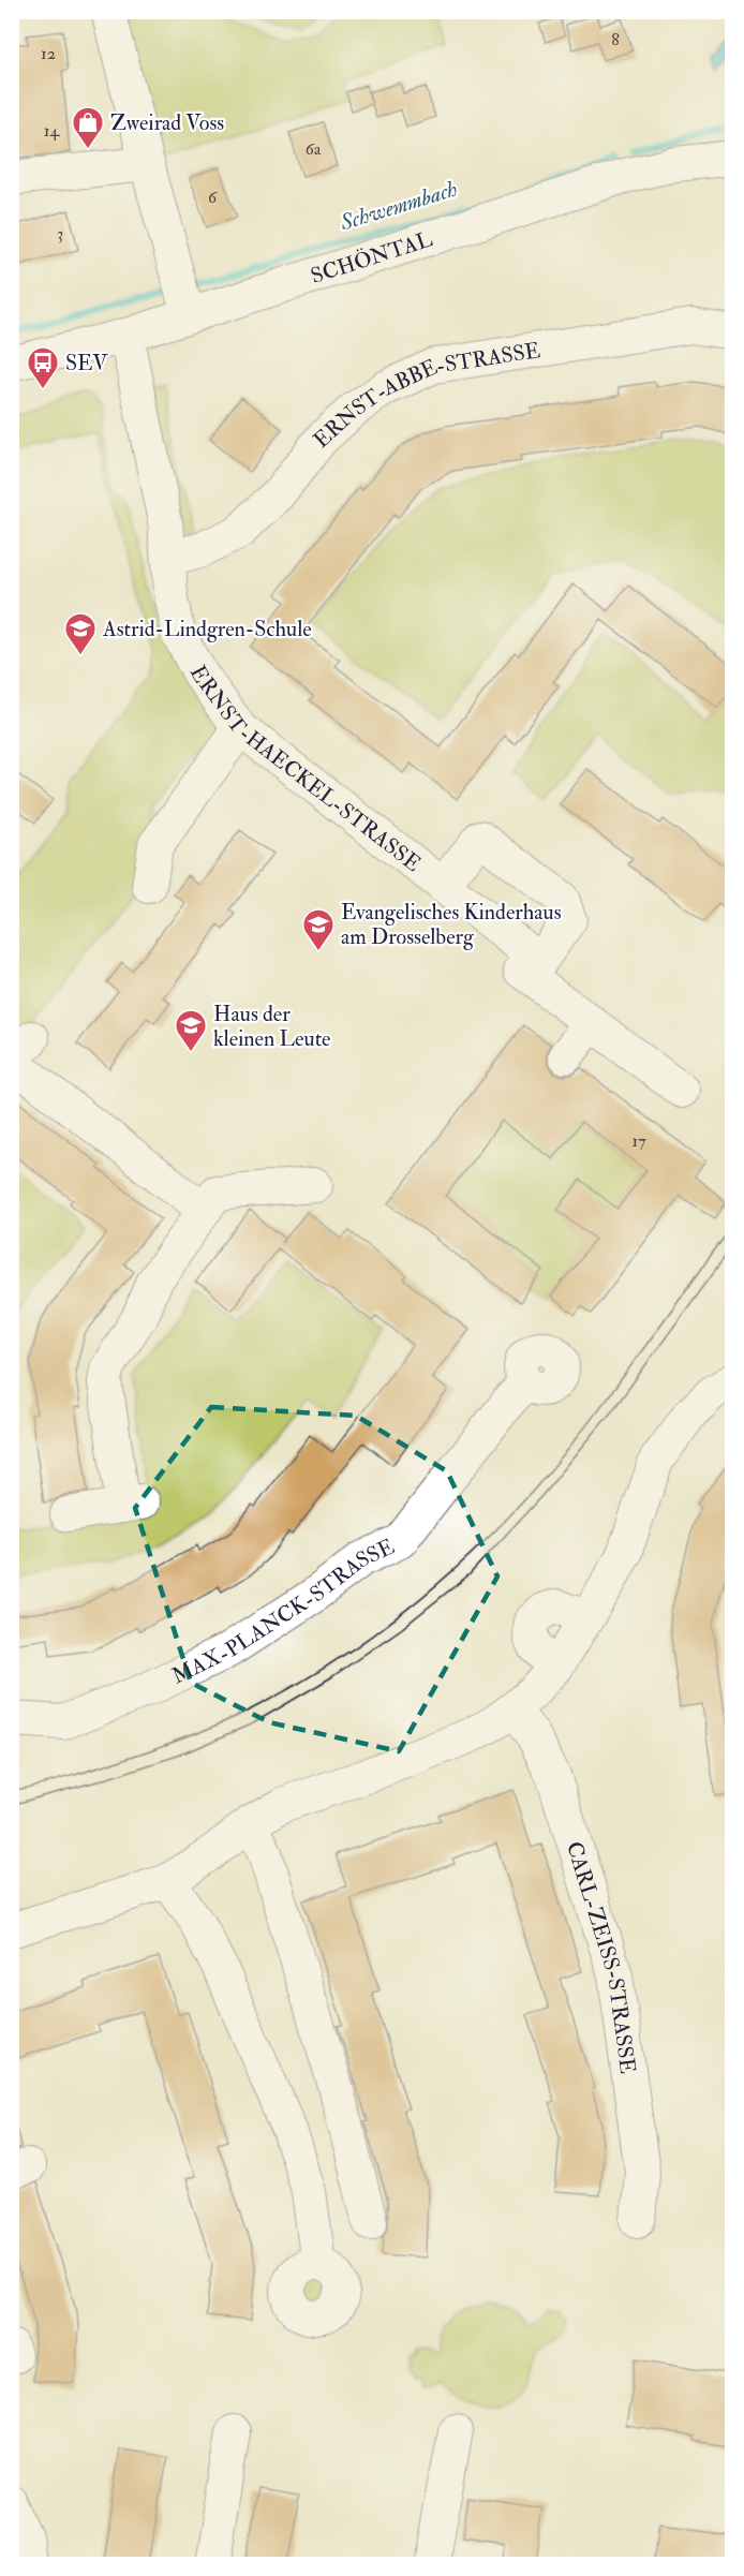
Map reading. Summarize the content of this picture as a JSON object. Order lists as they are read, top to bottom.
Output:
{
  "streets": {
    "street": [
      "SCHÖNTAL",
      "ERNST-ABBE-STRASSE",
      "ERNST-HAECKEL-STRASSE",
      "MAX-PLANCK-STRASSE",
      "CARL-ZEISS-STRASSE"
    ]
  },
  "crossings": [
    ["SCHÖNTAL", "ERNST-HAECKEL-STRASSE"],
    ["ERNST-ABBE-STRASSE", "ERNST-HAECKEL-STRASSE"]
  ],
  "water": ["Schwemmbach"],
  "places": {
    "shop": ["Zweirad Voss"],
    "bus stop": ["SEV"],
    "school or university": ["Astrid-Lindgren-Schule", "Evangelisches Kinderhaus am Drosselberg", "Haus der kleinen Leute"]
  },
  "house_numbers": [
    "8",
    "12",
    "14",
    "6a",
    "6",
    "3",
    "17"
  ]
}
